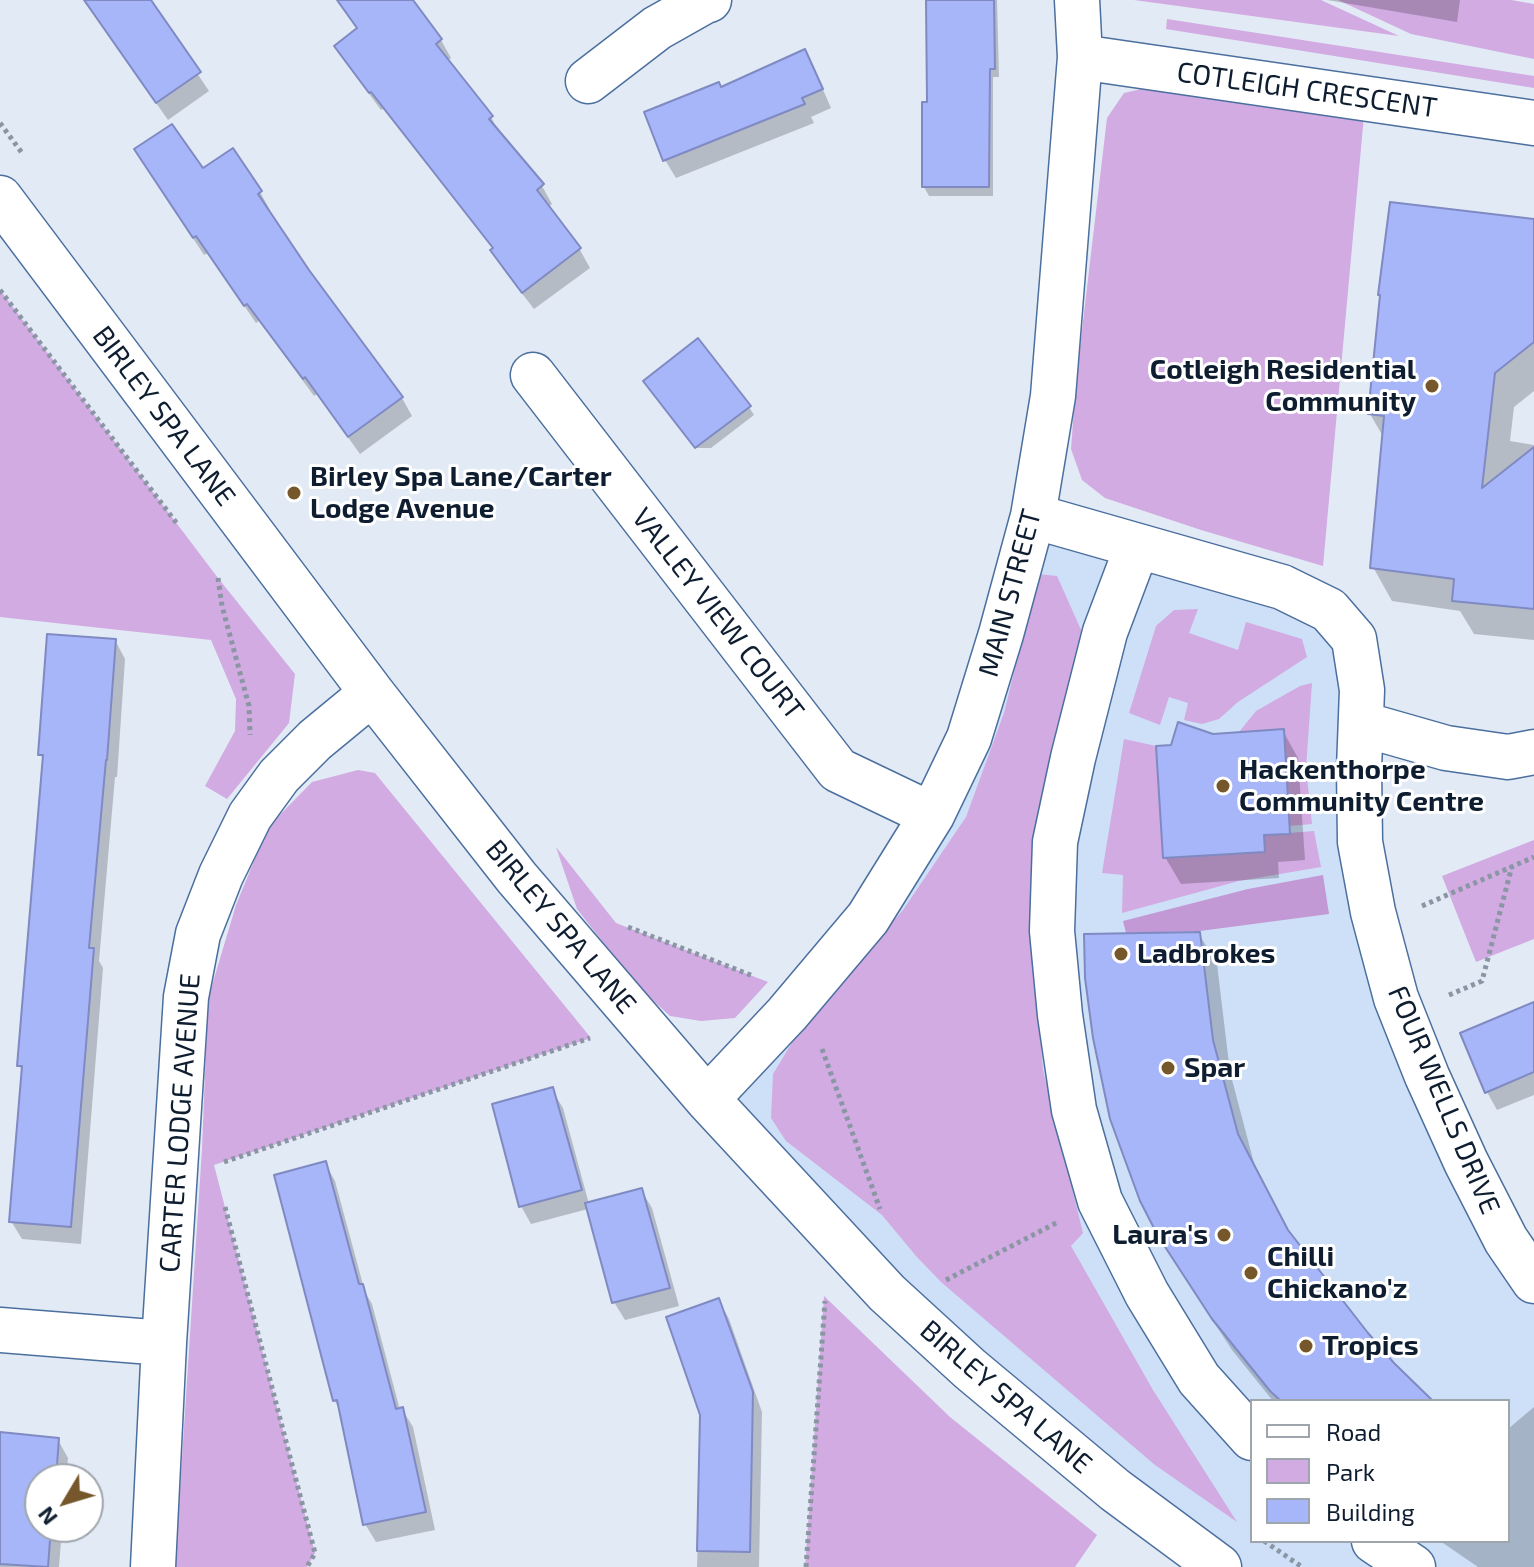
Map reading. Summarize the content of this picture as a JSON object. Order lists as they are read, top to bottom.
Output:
{
  "streets": {
    "street": [
      "COTLEIGH CRESCENT",
      "BIRLEY SPA LANE",
      "MAIN STREET",
      "VALLEY VIEW COURT",
      "FOUR WELLS DRIVE",
      "CARTER LODGE AVENUE"
    ]
  },
  "crossings": [
    ["COTLEIGH CRESCENT", "MAIN STREET"],
    ["BIRLEY SPA LANE", "MAIN STREET"],
    ["BIRLEY SPA LANE", "CARTER LODGE AVENUE"],
    ["MAIN STREET", "VALLEY VIEW COURT"],
    ["MAIN STREET", "FOUR WELLS DRIVE"]
  ],
  "places": [
    "Cotleigh Residential Community",
    "Birley Spa Lane/Carter Lodge Avenue",
    "Hackenthorpe Community Centre",
    "Ladbrokes",
    "Spar",
    "Laura's",
    "Chilli Chickano'z",
    "Tropics"
  ],
  "legend": ["Road", "Park", "Building"],
  "north": "bottom left"
}
